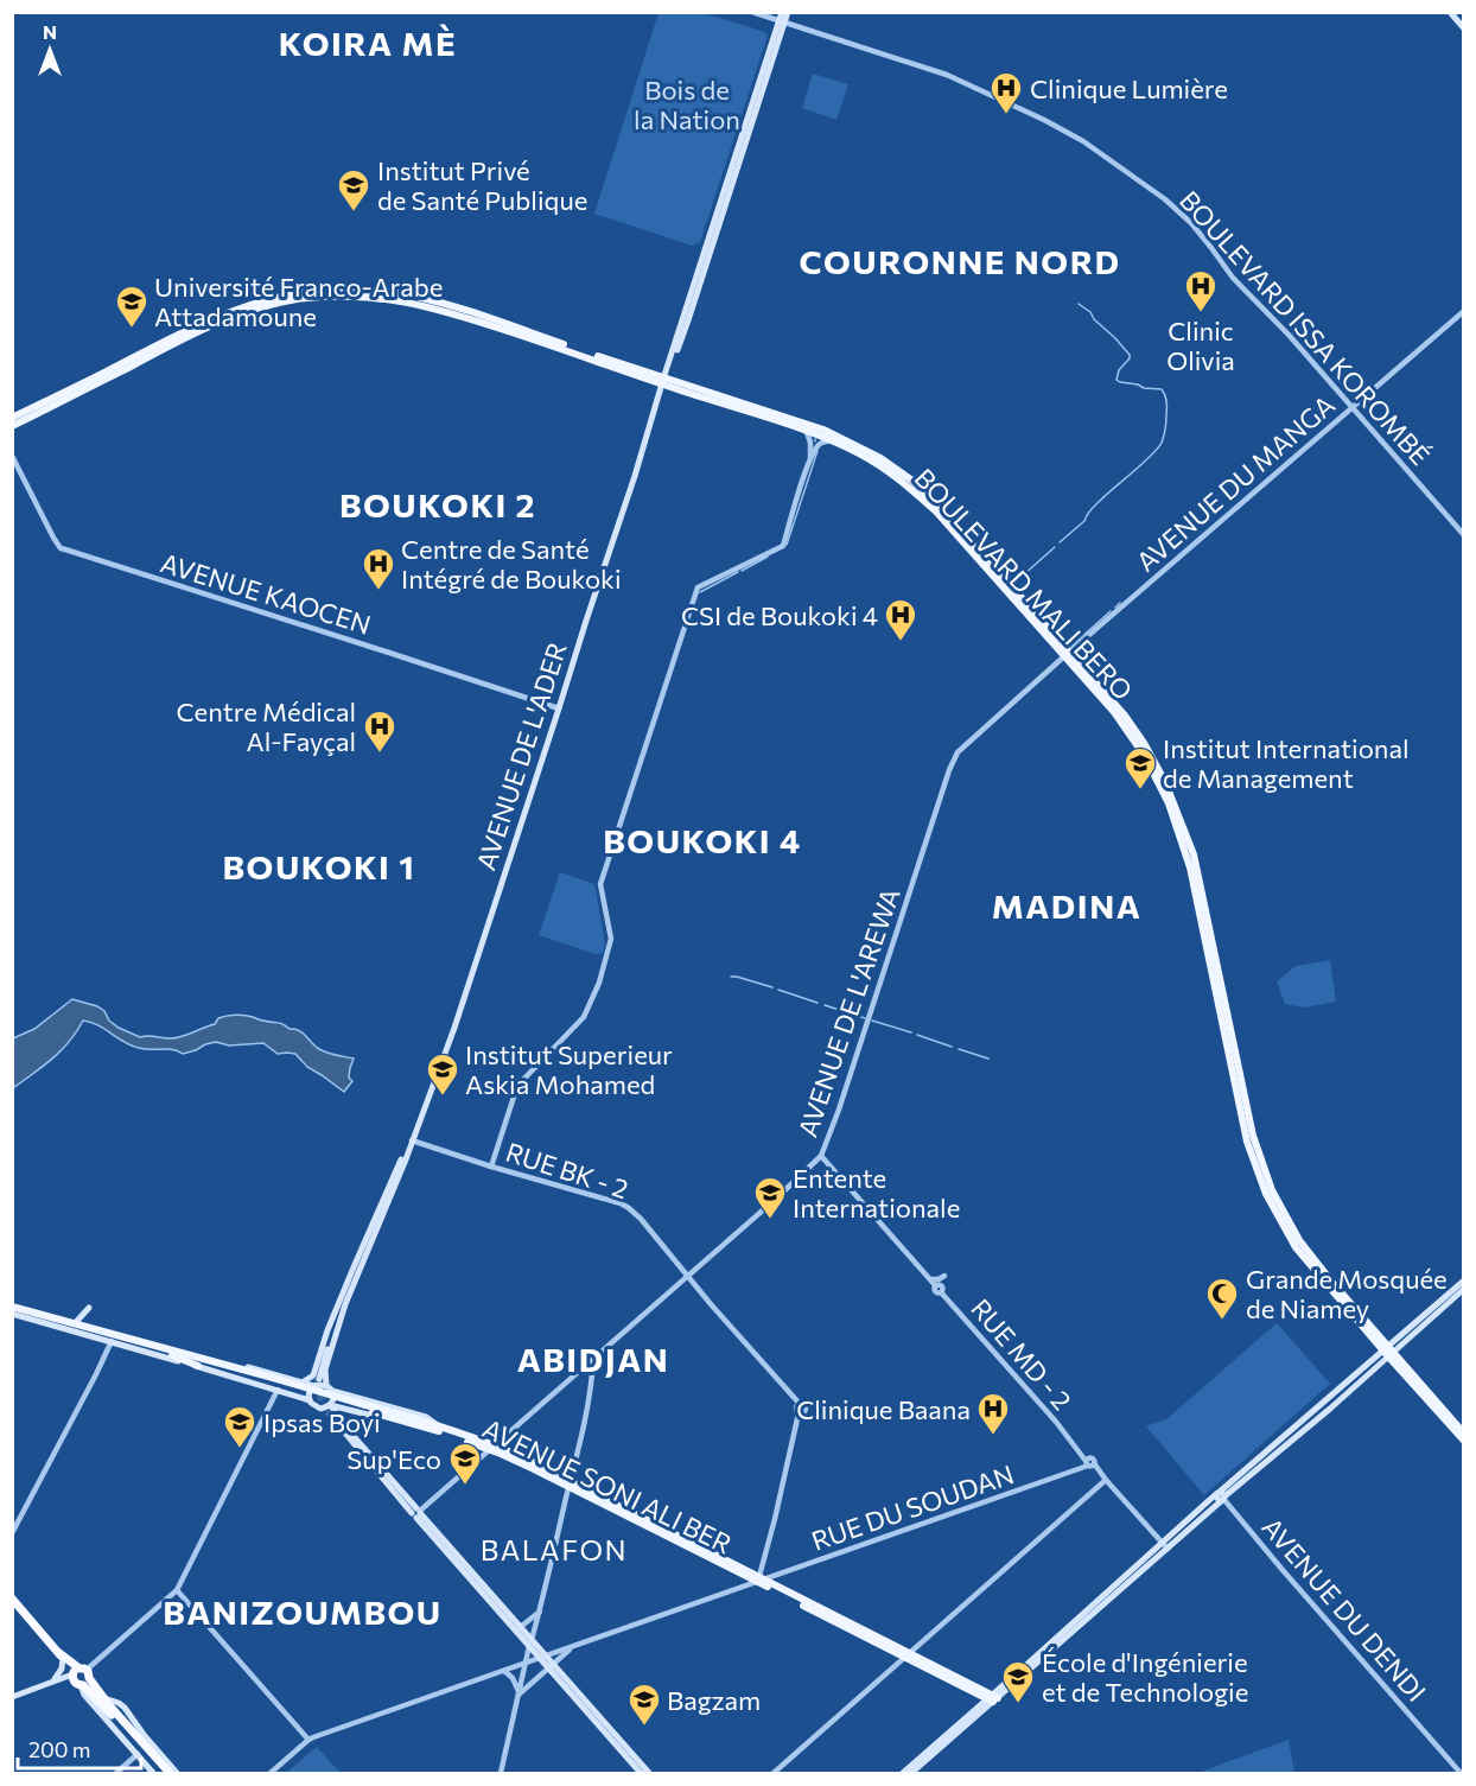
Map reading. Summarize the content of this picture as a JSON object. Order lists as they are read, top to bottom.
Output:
{
  "streets": {
    "main road": ["BOULEVARD MALI BERO", "AVENUE DE L'ADER", "AVENUE SONI ALI BER"],
    "street": [
      "BOULEVARD ISSA KOROMBÉ",
      "AVENUE DU MANGA",
      "AVENUE KAOCEN",
      "AVENUE DE L'AREWA",
      "RUE BK - 2",
      "RUE MD - 2",
      "RUE DU SOUDAN",
      "AVENUE DU DENDI"
    ]
  },
  "crossings": [
    ["BOULEVARD ISSA KOROMBÉ", "AVENUE DU MANGA"],
    ["BOULEVARD ISSA KOROMBÉ", "AVENUE DE L'ADER"],
    ["AVENUE DU MANGA", "BOULEVARD MALI BERO"],
    ["AVENUE DU MANGA", "AVENUE DE L'AREWA"],
    ["BOULEVARD MALI BERO", "AVENUE DE L'ADER"],
    ["BOULEVARD MALI BERO", "AVENUE DE L'AREWA"],
    ["AVENUE KAOCEN", "AVENUE DE L'ADER"],
    ["AVENUE DE L'ADER", "RUE BK - 2"],
    ["AVENUE DE L'ADER", "AVENUE SONI ALI BER"],
    ["AVENUE DE L'AREWA", "RUE BK - 2"],
    ["AVENUE DE L'AREWA", "RUE MD - 2"],
    ["AVENUE DE L'AREWA", "AVENUE SONI ALI BER"],
    ["RUE BK - 2", "AVENUE SONI ALI BER"],
    ["RUE BK - 2", "RUE DU SOUDAN"],
    ["RUE MD - 2", "RUE DU SOUDAN"],
    ["AVENUE SONI ALI BER", "RUE DU SOUDAN"]
  ],
  "districts": [
    "KOIRA MÈ",
    "COURONNE NORD",
    "BOUKOKI 2",
    "BOUKOKI 4",
    "BOUKOKI 1",
    "MADINA",
    "ABIDJAN",
    "BALAFON",
    "BANIZOUMBOU"
  ],
  "parks": ["Bois de la Nation"],
  "places": {
    "hospital": [
      "Clinique Lumière",
      "Clinic Olivia",
      "Centre de Santé Intégré de Boukoki",
      "CSI de Boukoki 4",
      "Centre Médical Al-Fayçal",
      "Clinique Baana"
    ],
    "school or university": [
      "Institut Privé de Santé Publique",
      "Université Franco-Arabe Attadamoune",
      "Institut International de Management",
      "Institut Superieur Askia Mohamed",
      "Entente Internationale",
      "Ipsas Boyi",
      "Sup'Eco",
      "École d'Ingénierie et de Technologie",
      "Bagzam"
    ],
    "mosque": ["Grande Mosquée de Niamey"]
  },
  "scale_bar": "200 m",
  "north": "top"
}
